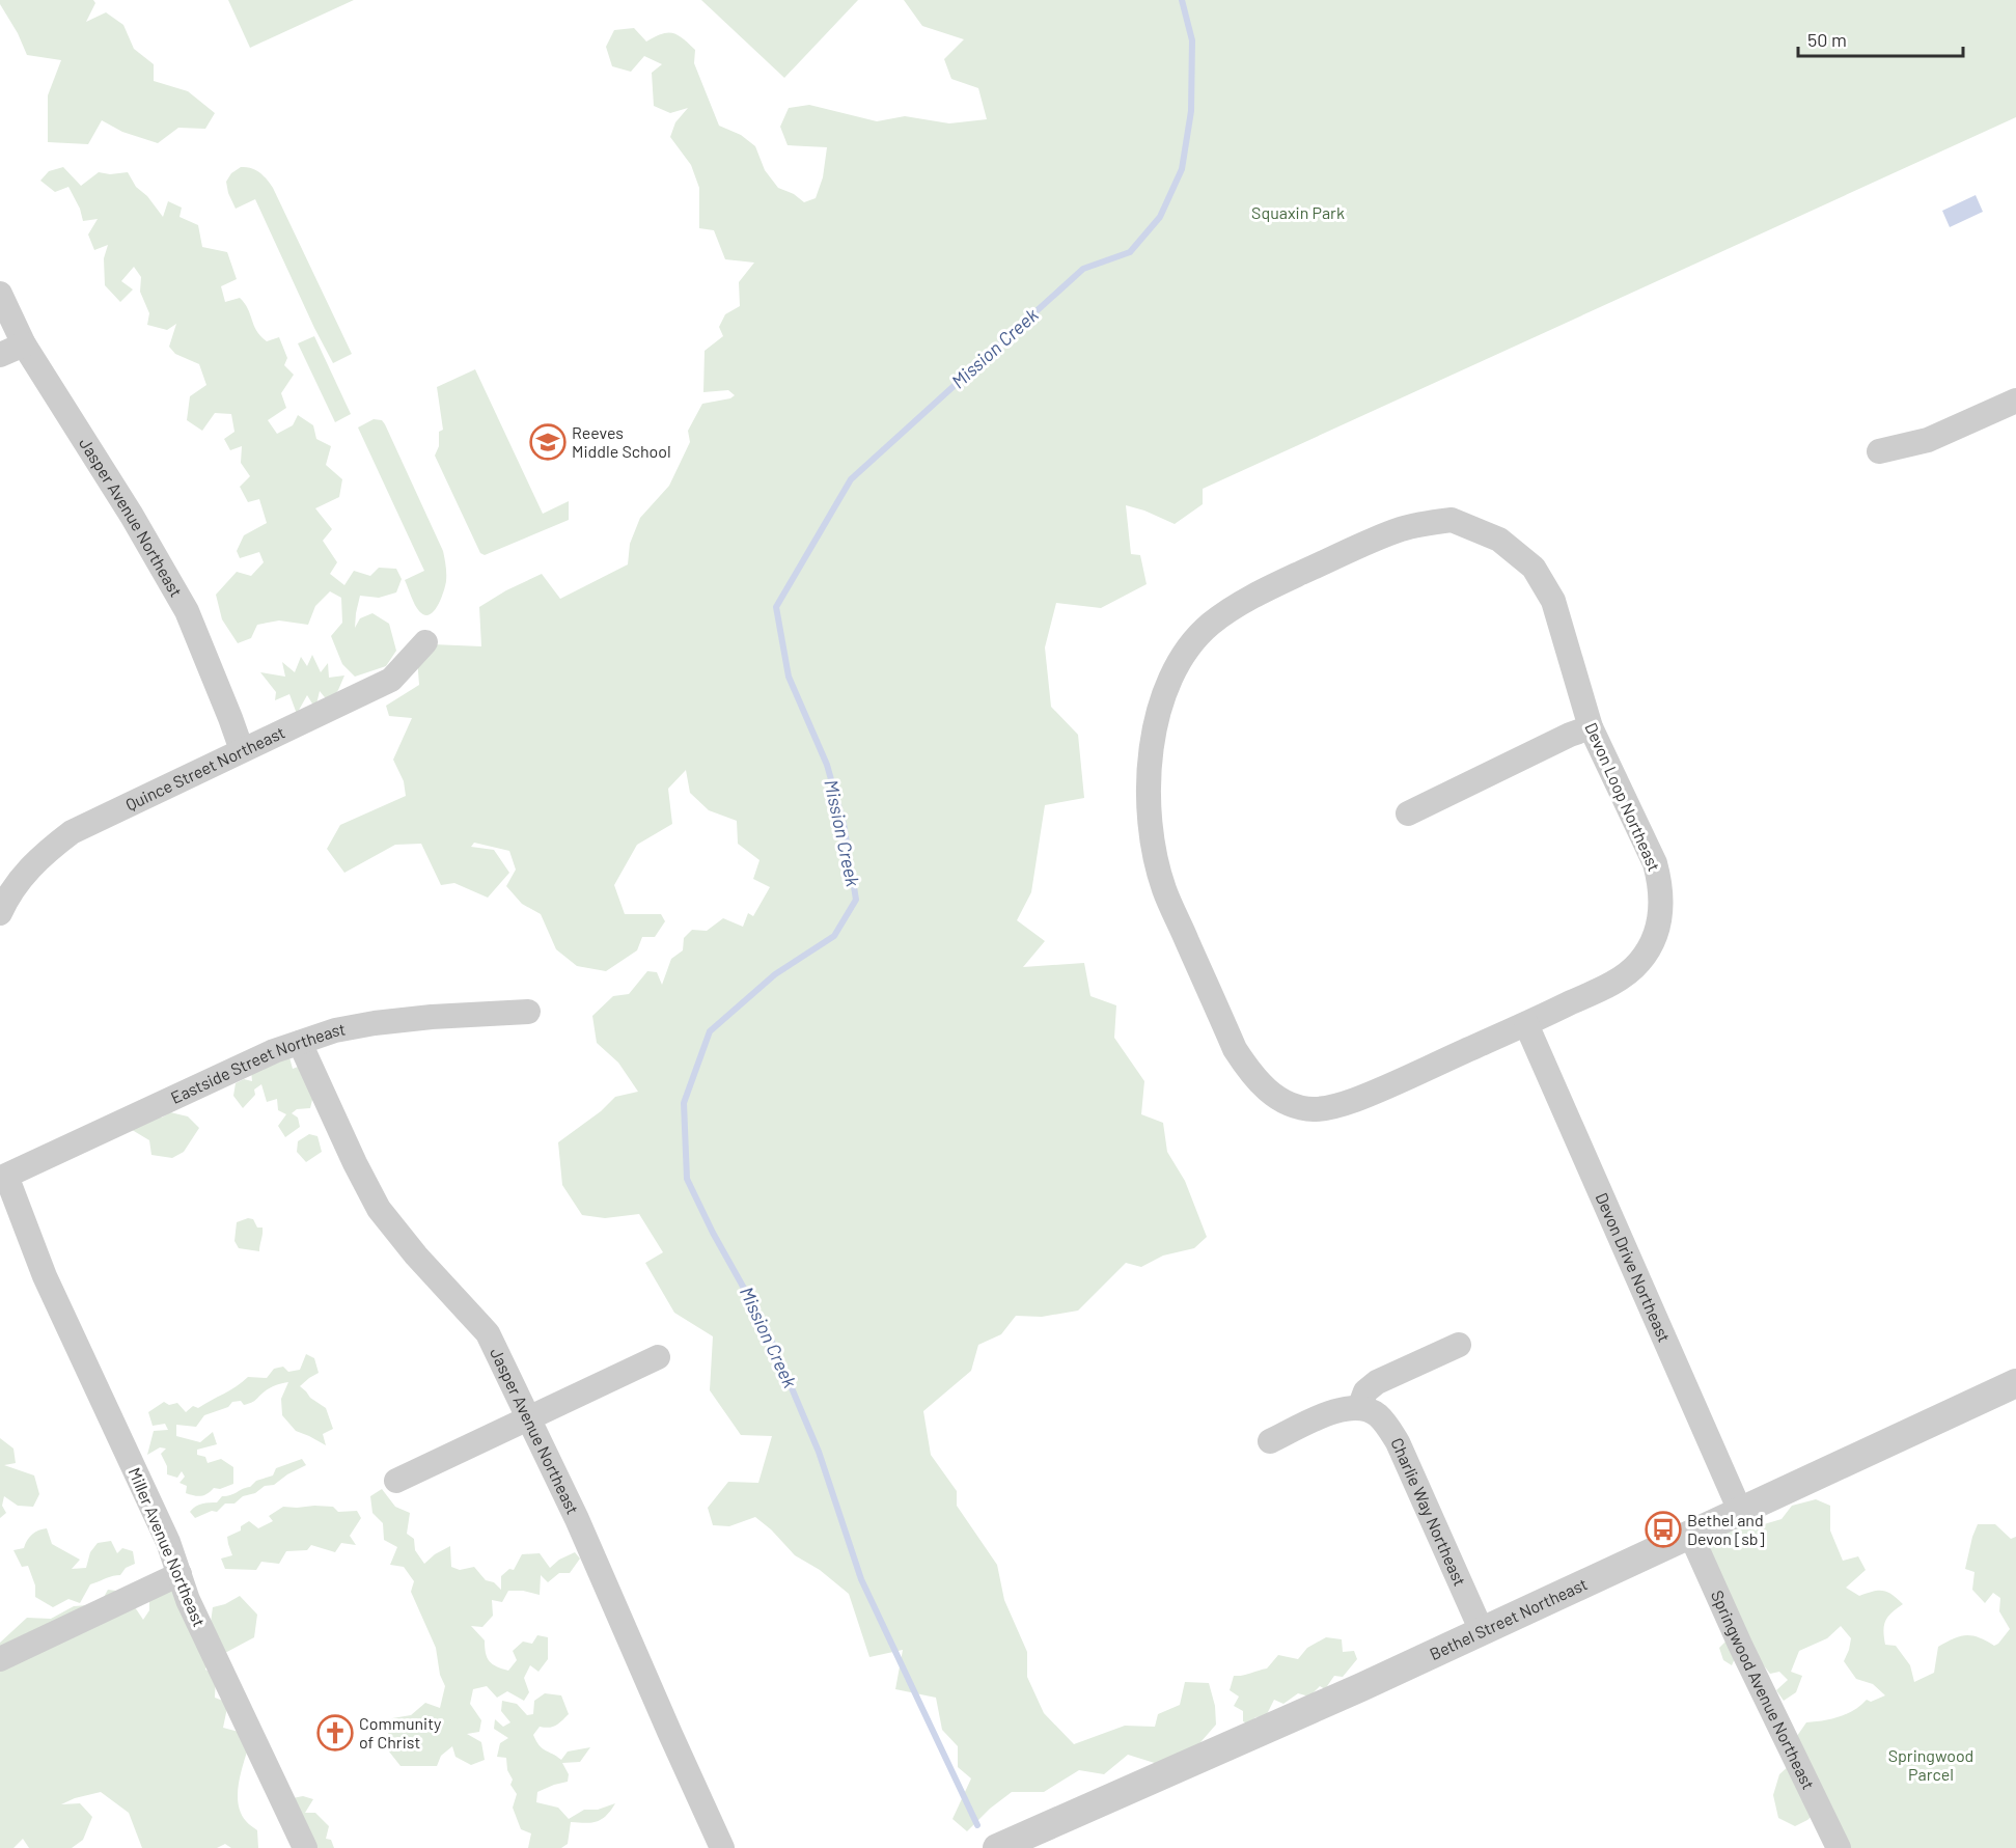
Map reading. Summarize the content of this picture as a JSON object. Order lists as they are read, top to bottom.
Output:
{
  "streets": {
    "street": [
      "Jasper Avenue Northeast",
      "Quince Street Northeast",
      "Devon Loop Northeast",
      "Eastside Street Northeast",
      "Devon Drive Northeast",
      "Charlie Way Northeast",
      "Miller Avenue Northeast",
      "Bethel Street Northeast",
      "Springwood Avenue Northeast"
    ]
  },
  "crossings": [
    ["Jasper Avenue Northeast", "Quince Street Northeast"],
    ["Jasper Avenue Northeast", "Eastside Street Northeast"],
    ["Devon Loop Northeast", "Devon Drive Northeast"],
    ["Eastside Street Northeast", "Miller Avenue Northeast"],
    ["Devon Drive Northeast", "Bethel Street Northeast"],
    ["Charlie Way Northeast", "Bethel Street Northeast"],
    ["Bethel Street Northeast", "Springwood Avenue Northeast"]
  ],
  "water": ["Mission Creek"],
  "parks": ["Squaxin Park", "Springwood Parcel"],
  "places": {
    "school or university": ["Reeves Middle School"],
    "bus stop": ["Bethel and Devon [sb]"],
    "church": ["Community of Christ"]
  },
  "scale_bar": "50 m"
}
